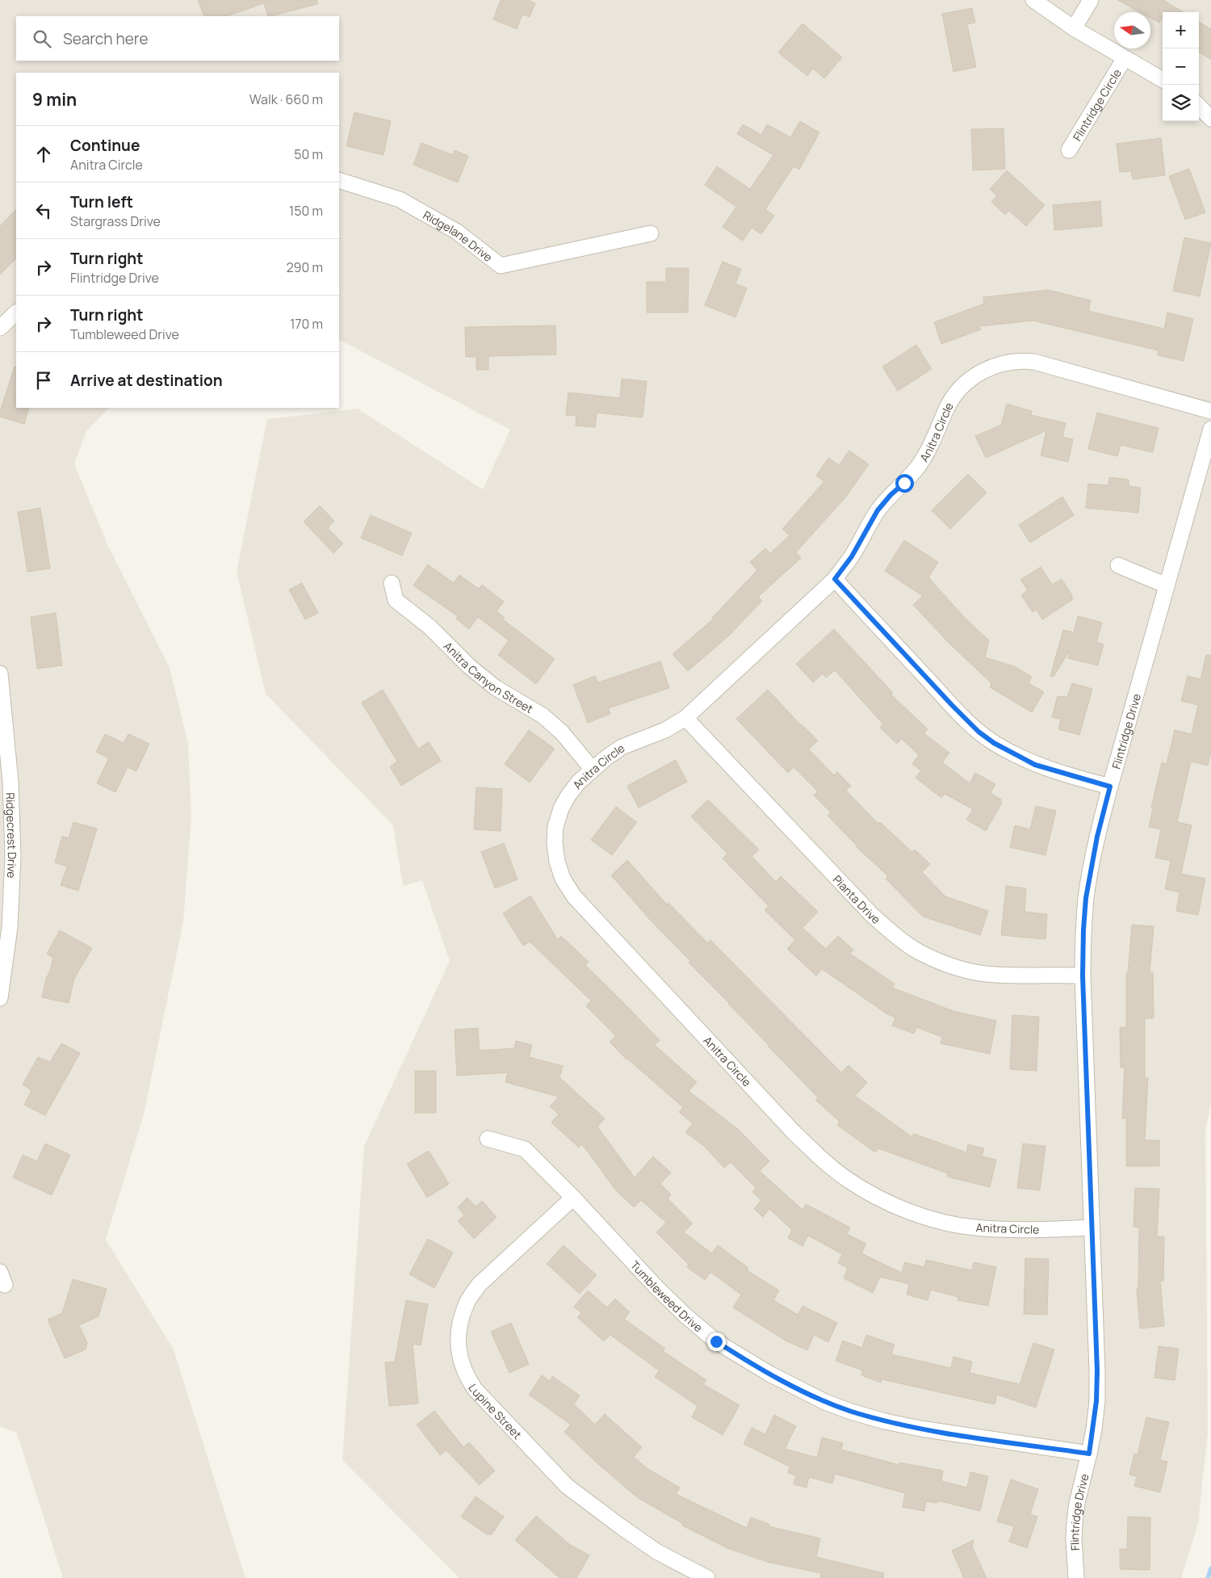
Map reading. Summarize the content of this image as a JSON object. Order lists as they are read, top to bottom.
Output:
{
  "streets": {
    "street": [
      "Flintridge Circle",
      "Ridgelane Drive",
      "Anitra Circle",
      "Anitra Canyon Street",
      "Flintridge Drive",
      "Ridgecrest Drive",
      "Pianta Drive",
      "Tumbleweed Drive",
      "Lupine Street"
    ]
  },
  "crossings": [
    ["Anitra Circle", "Anitra Canyon Street"],
    ["Anitra Circle", "Flintridge Drive"],
    ["Anitra Circle", "Pianta Drive"],
    ["Flintridge Drive", "Pianta Drive"],
    ["Flintridge Drive", "Tumbleweed Drive"],
    ["Tumbleweed Drive", "Lupine Street"]
  ],
  "north": "left",
  "page": {
    "map_buttons": ["+", "−"],
    "search": "Search here",
    "heading": ["9 min", "Walk · 660 m"],
    "list": [
      ["Continue", "Anitra Circle", "50 m"],
      ["Turn left", "Stargrass Drive", "150 m"],
      ["Turn right", "Flintridge Drive", "290 m"],
      ["Turn right", "Tumbleweed Drive", "170 m"],
      "Arrive at destination"
    ]
  }
}
